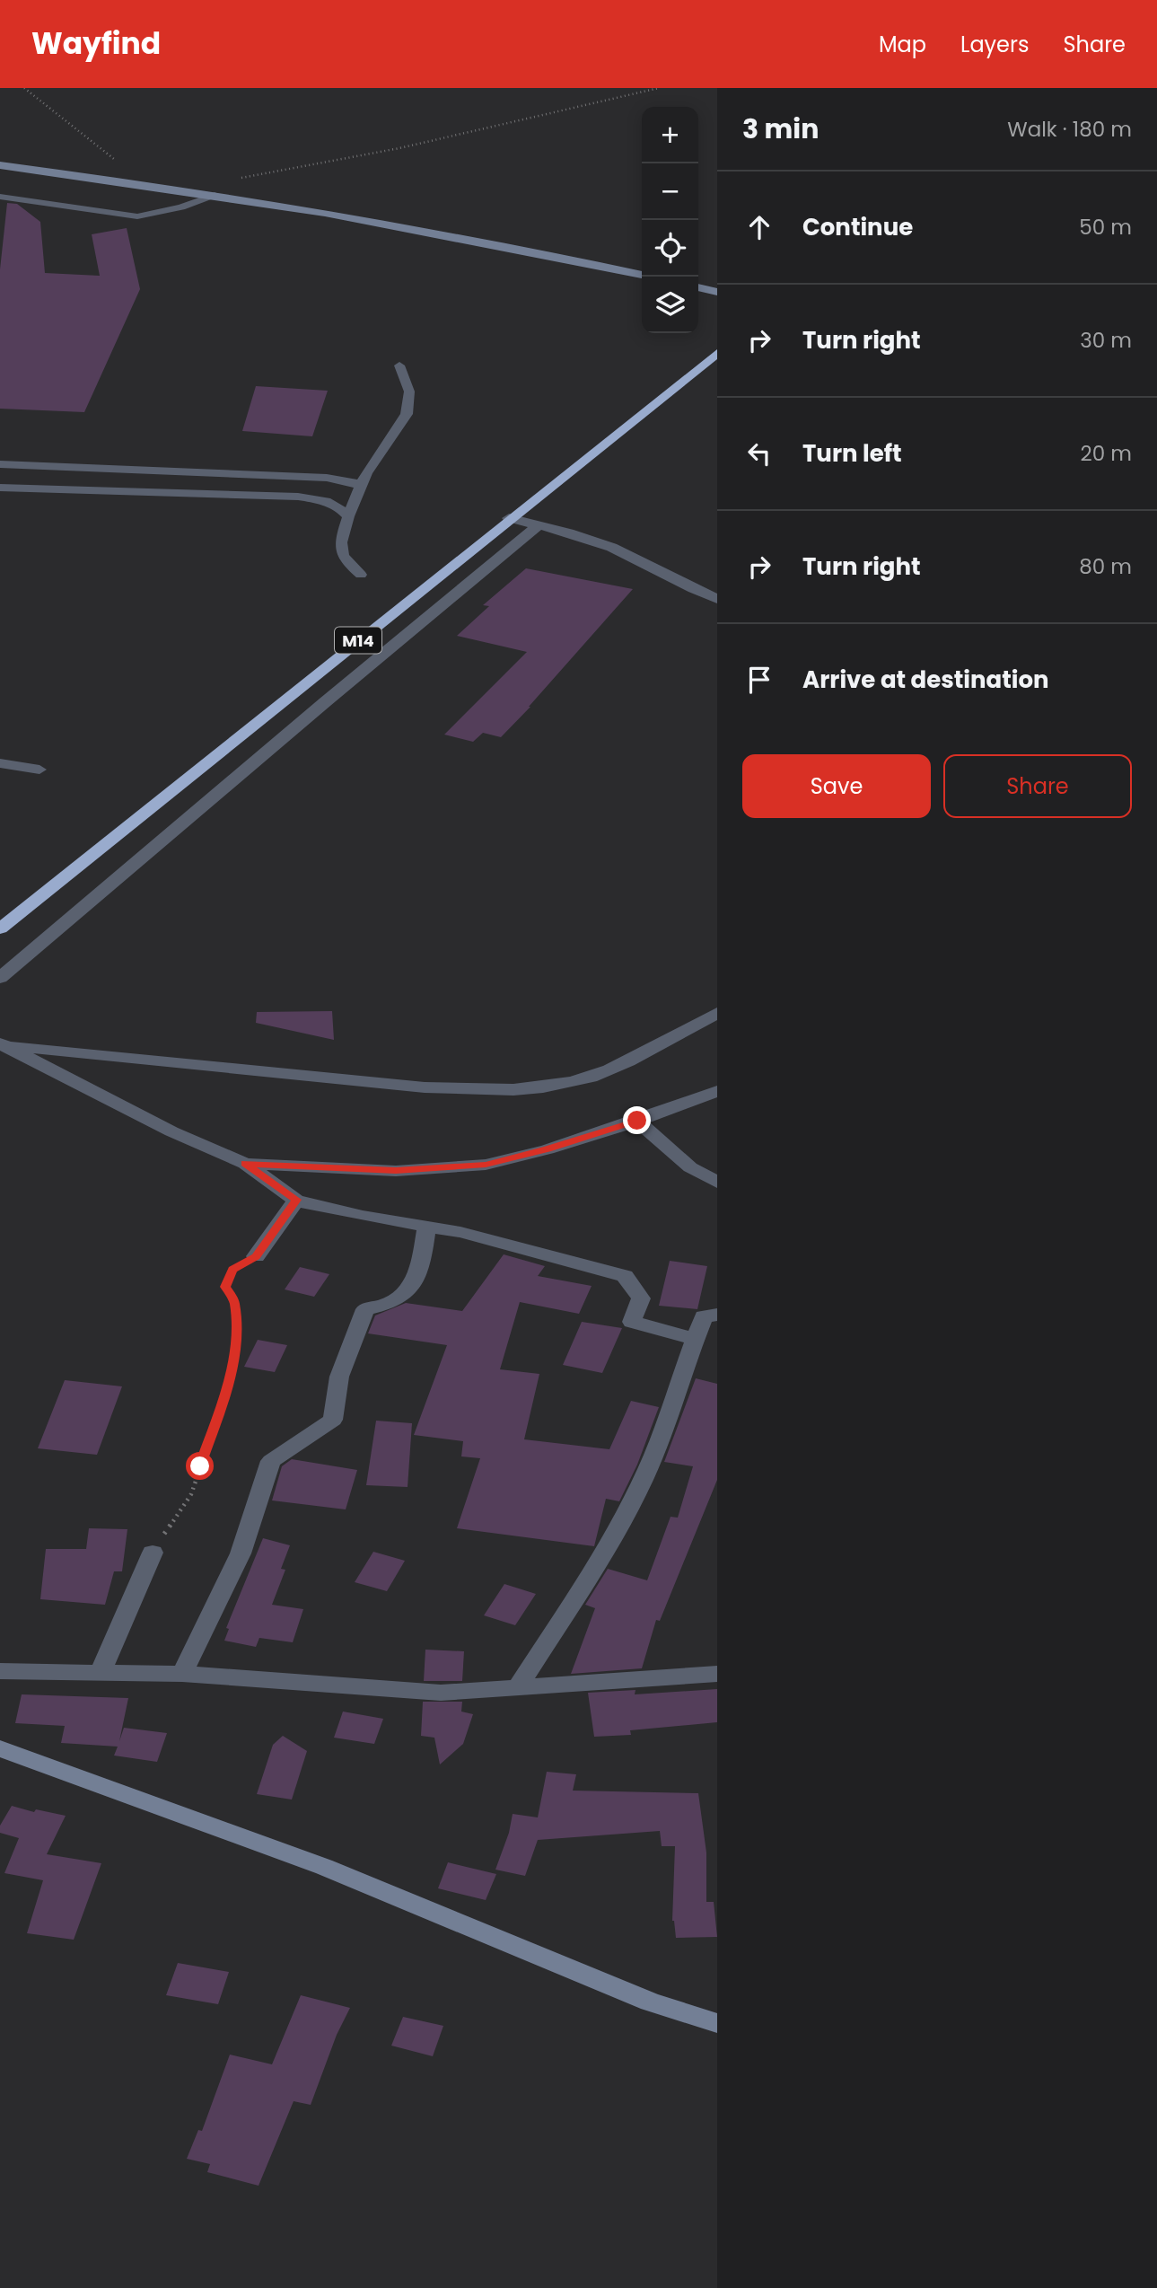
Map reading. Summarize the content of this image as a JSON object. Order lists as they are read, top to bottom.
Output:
{
  "streets": {
    "highway": ["M14"]
  },
  "page": {
    "header": "Wayfind",
    "nav": ["Map", "Layers", "Share"],
    "heading": ["3 min", "Walk · 180 m"],
    "map_buttons": ["+", "−"],
    "list": [
      ["Continue", "50 m"],
      ["Turn right", "30 m"],
      ["Turn left", "20 m"],
      ["Turn right", "80 m"],
      "Arrive at destination"
    ],
    "buttons": ["Save", "Share"]
  }
}
